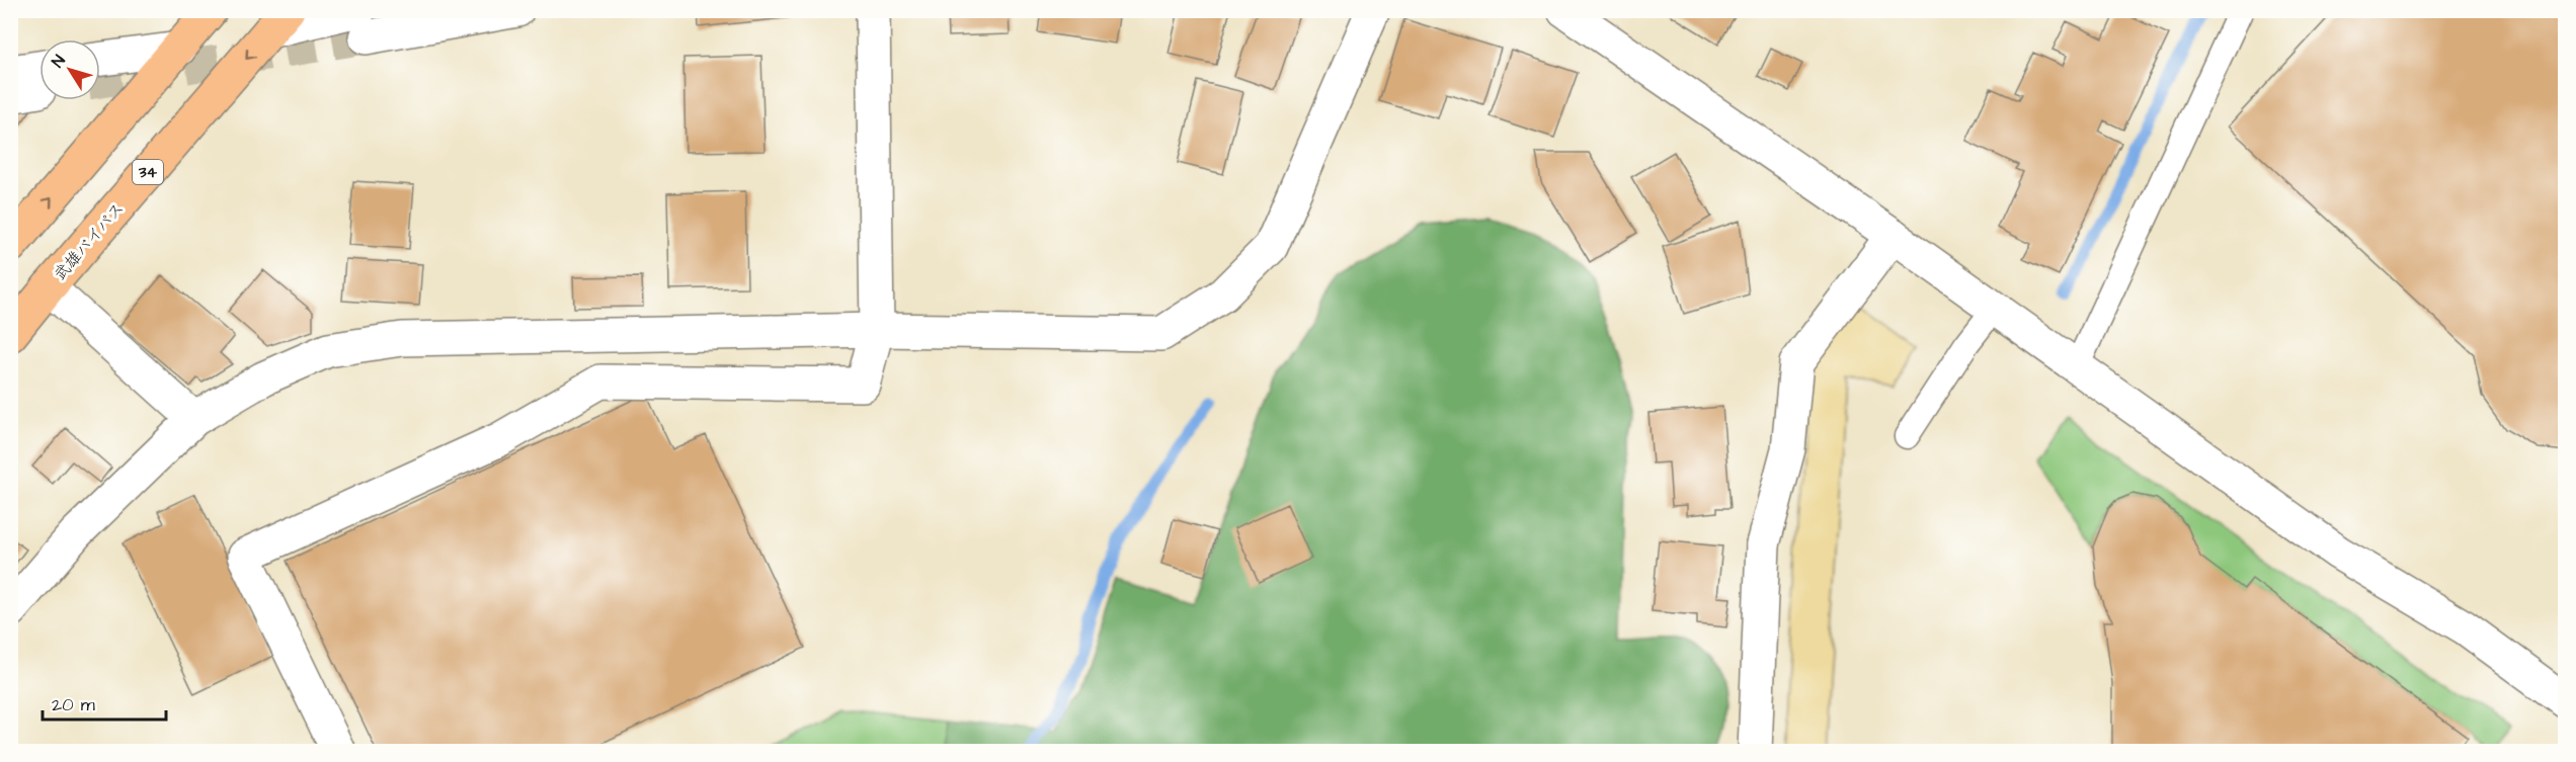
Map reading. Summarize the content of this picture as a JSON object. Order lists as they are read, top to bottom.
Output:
{
  "streets": {
    "highway": ["34", "武雄バイパス"]
  },
  "scale_bar": "20 m",
  "north": "top left"
}
